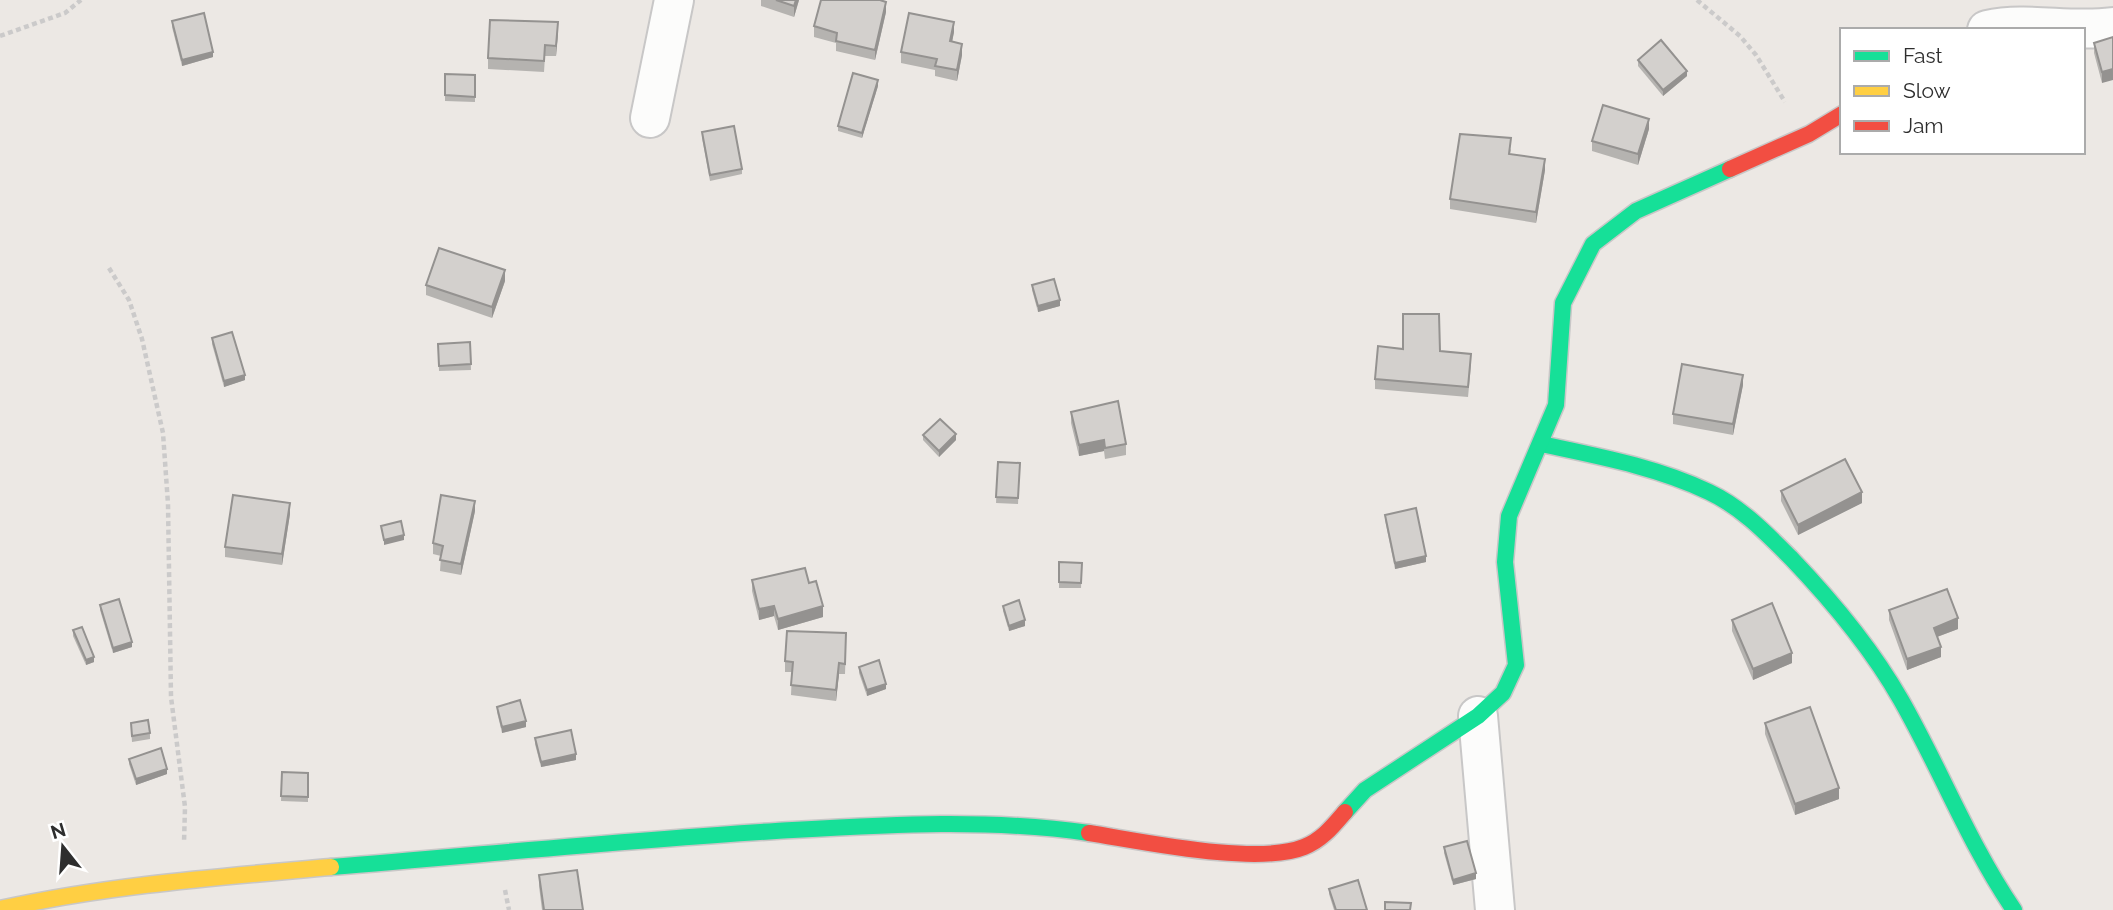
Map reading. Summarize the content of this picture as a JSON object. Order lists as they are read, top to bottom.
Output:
{
  "legend": ["Fast", "Slow", "Jam"],
  "north": "top"
}
